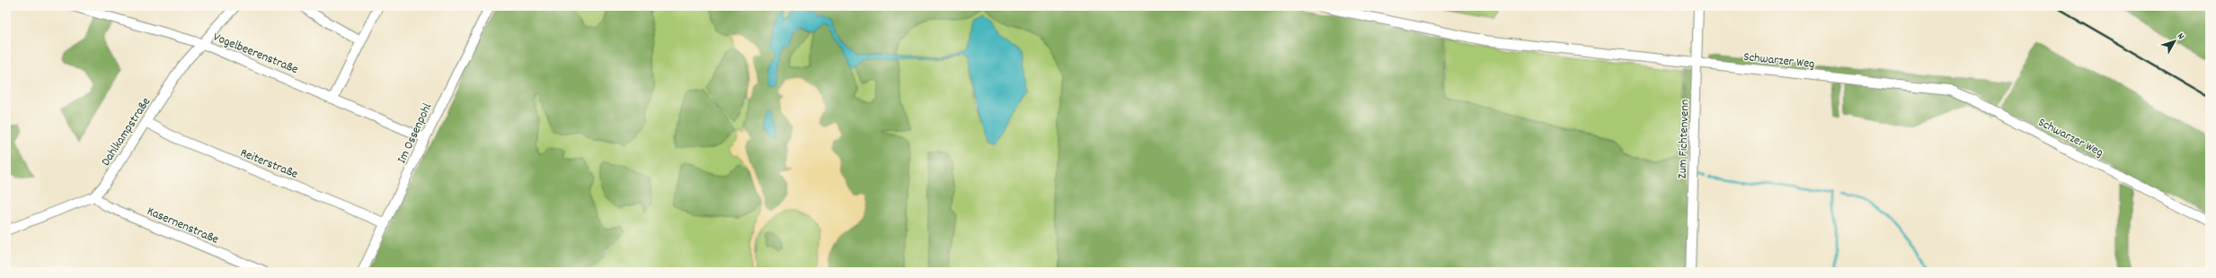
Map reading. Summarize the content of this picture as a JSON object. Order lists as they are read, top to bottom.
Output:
{
  "streets": {
    "street": [
      "Vogelbeerenstraße",
      "Schwarzer Weg",
      "Dahlkampstraße",
      "Im Ossenpohl",
      "Zum Fichtenvenn",
      "Reiterstraße",
      "Kasernenstraße"
    ]
  },
  "crossings": [
    ["Vogelbeerenstraße", "Dahlkampstraße"],
    ["Vogelbeerenstraße", "Im Ossenpohl"],
    ["Schwarzer Weg", "Zum Fichtenvenn"],
    ["Dahlkampstraße", "Reiterstraße"],
    ["Dahlkampstraße", "Kasernenstraße"],
    ["Im Ossenpohl", "Reiterstraße"]
  ],
  "north": "top right"
}
